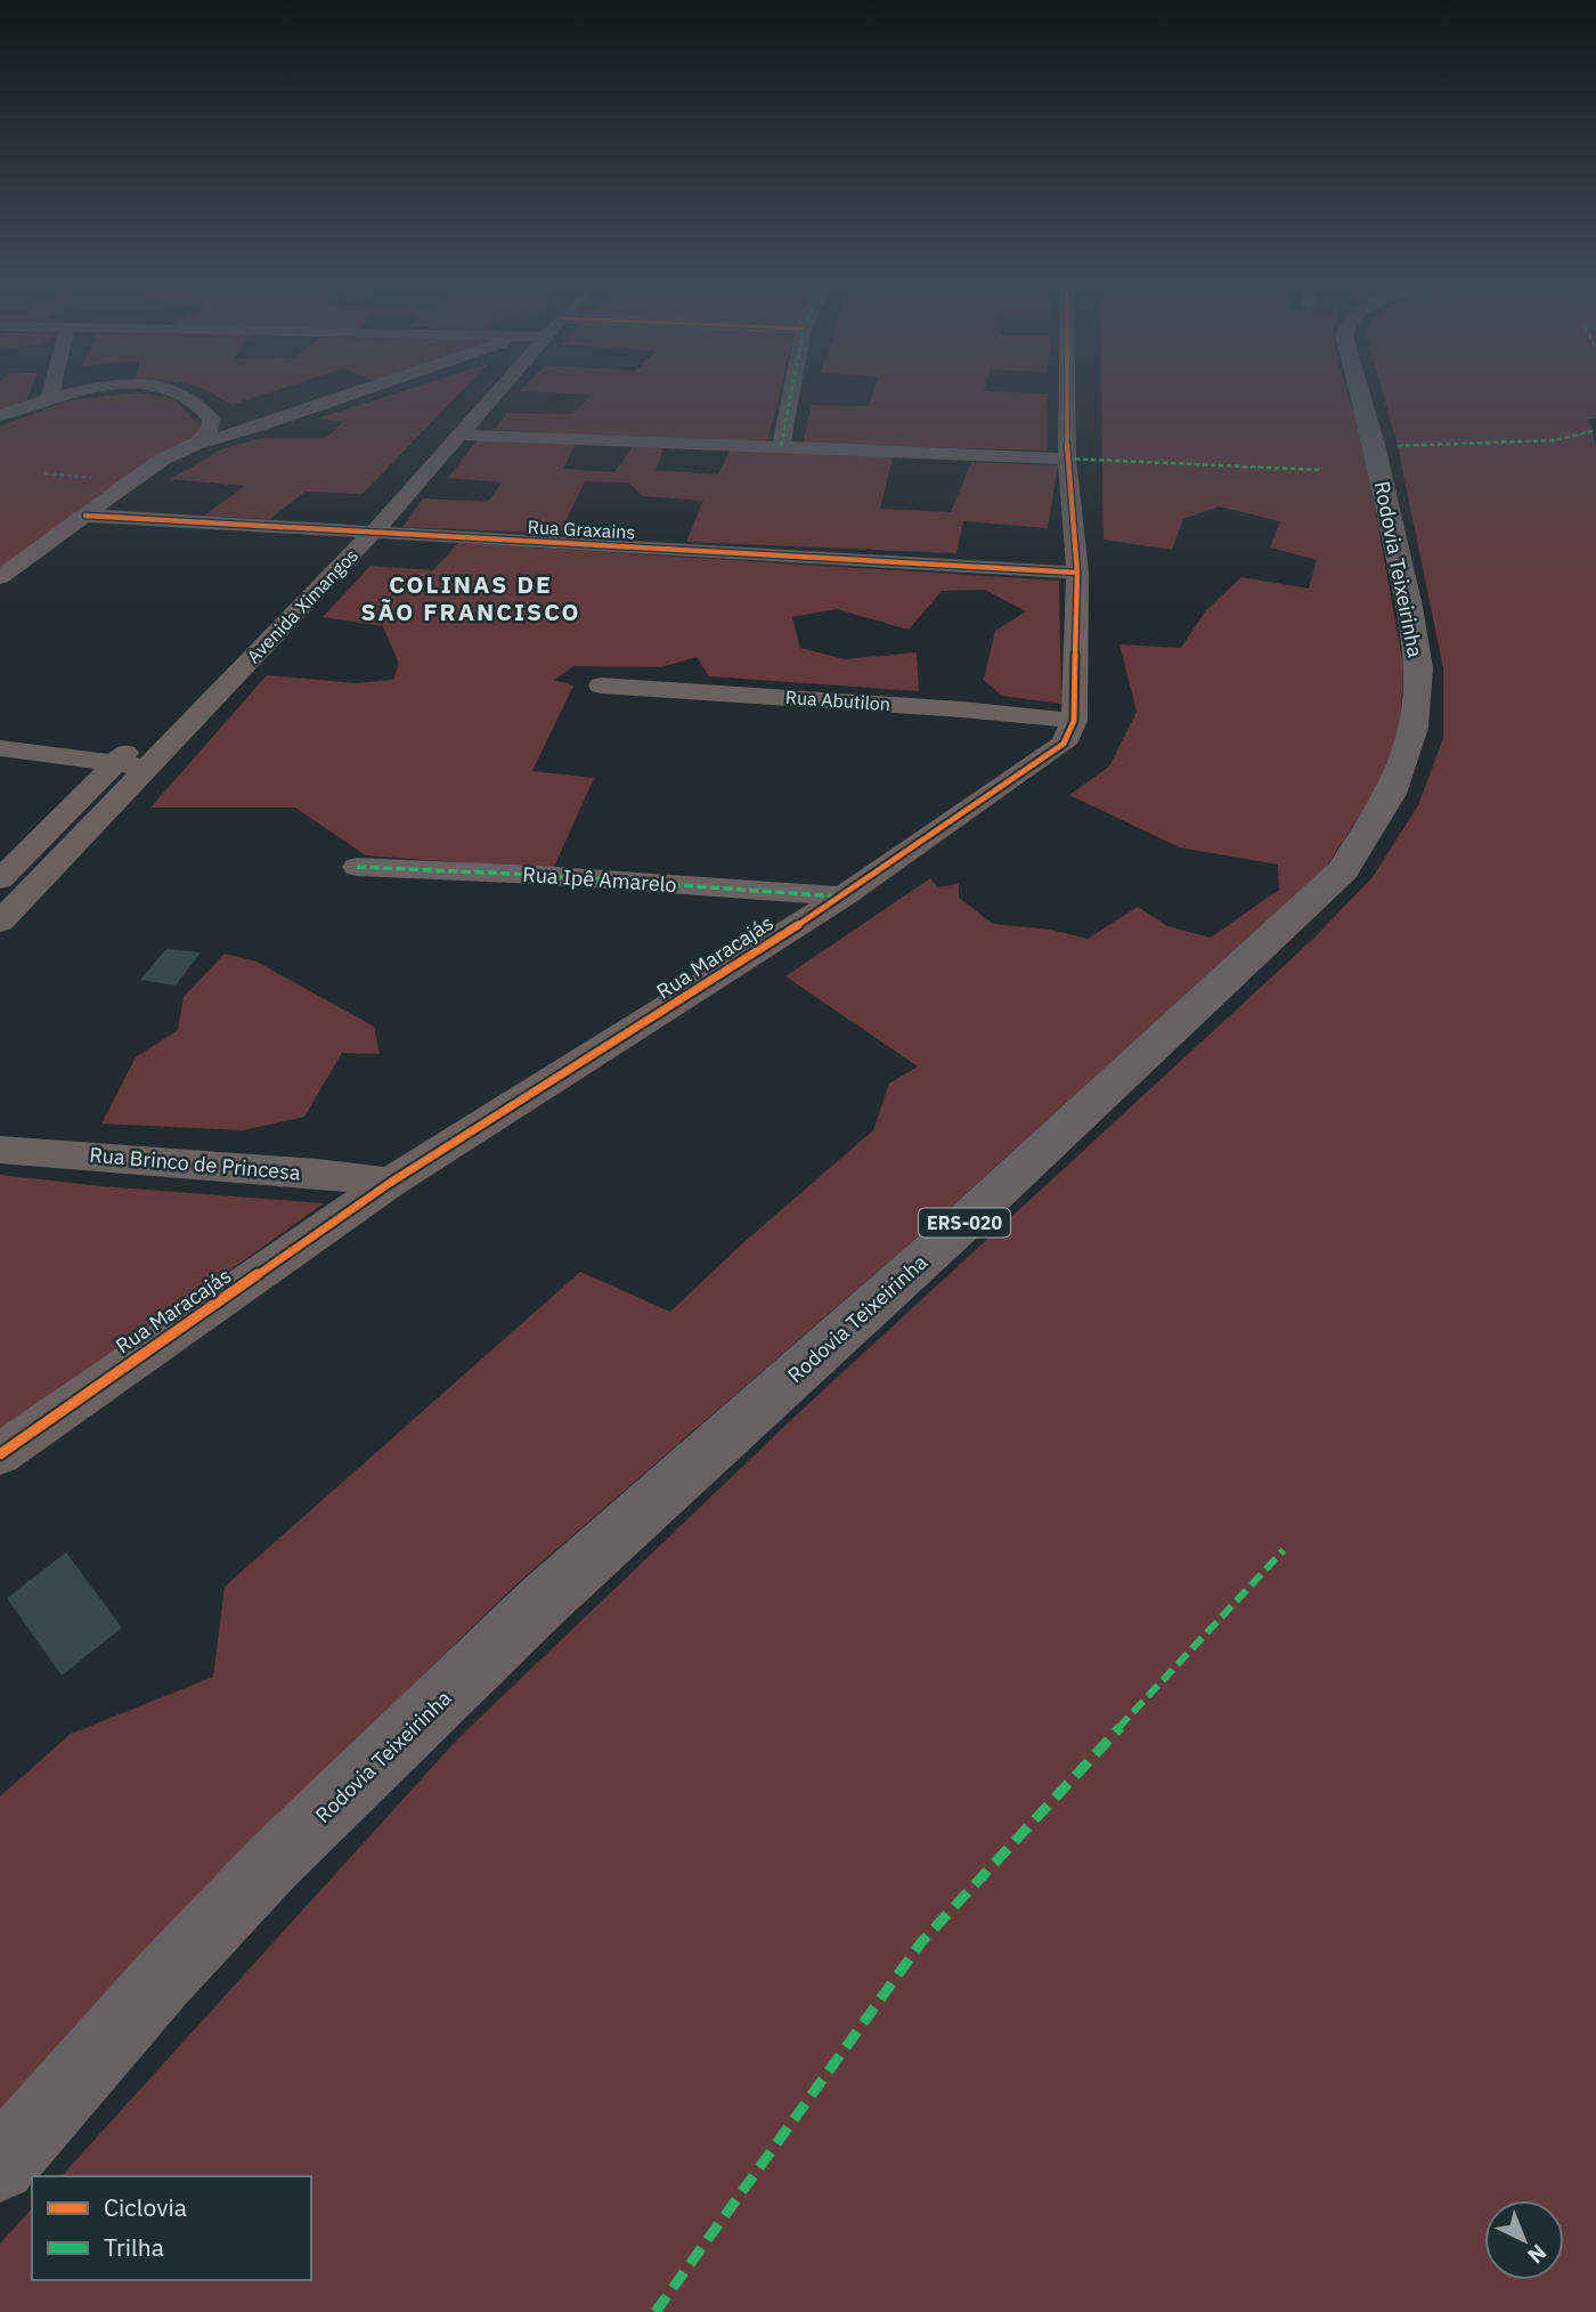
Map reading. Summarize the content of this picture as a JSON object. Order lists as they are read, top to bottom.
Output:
{
  "streets": {
    "main road": ["Rodovia Teixeirinha", "ERS-020"],
    "street": [
      "Rua Graxains",
      "Avenida Ximangos",
      "Rua Abutilon",
      "Rua Ipê Amarelo",
      "Rua Maracajás",
      "Rua Brinco de Princesa"
    ]
  },
  "crossings": [
    ["Rua Graxains", "Avenida Ximangos"],
    ["Rua Abutilon", "Rua Maracajás"],
    ["Rua Ipê Amarelo", "Rua Maracajás"],
    ["Rua Maracajás", "Rua Brinco de Princesa"]
  ],
  "districts": ["COLINAS DE SÃO FRANCISCO"],
  "legend": ["Ciclovia", "Trilha"],
  "north": "bottom right"
}
